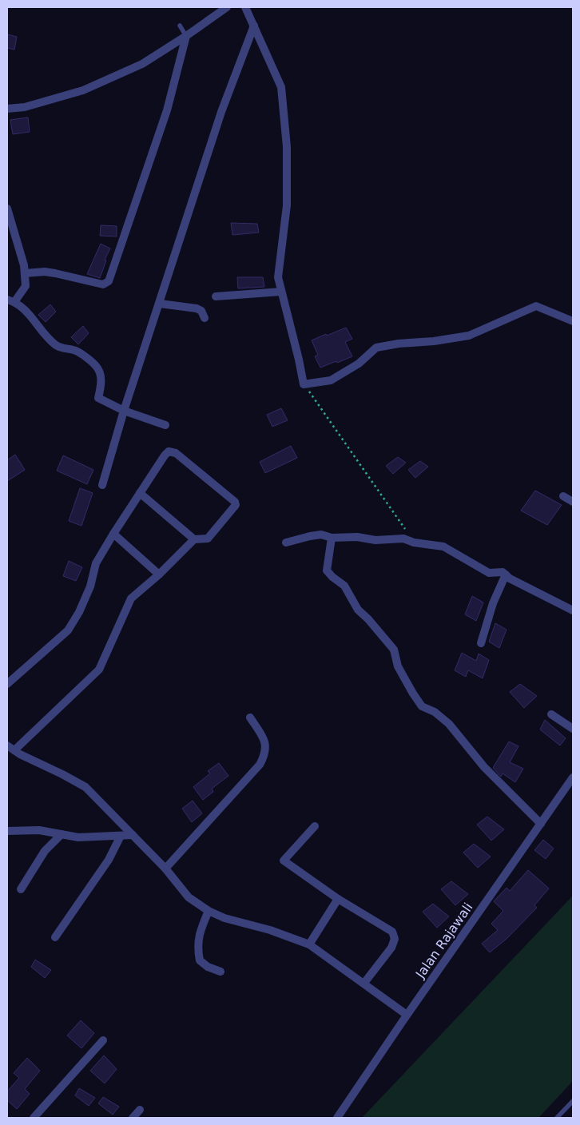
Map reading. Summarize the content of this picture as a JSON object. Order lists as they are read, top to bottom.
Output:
{
  "streets": {
    "street": ["Jalan Rajawali"]
  }
}
